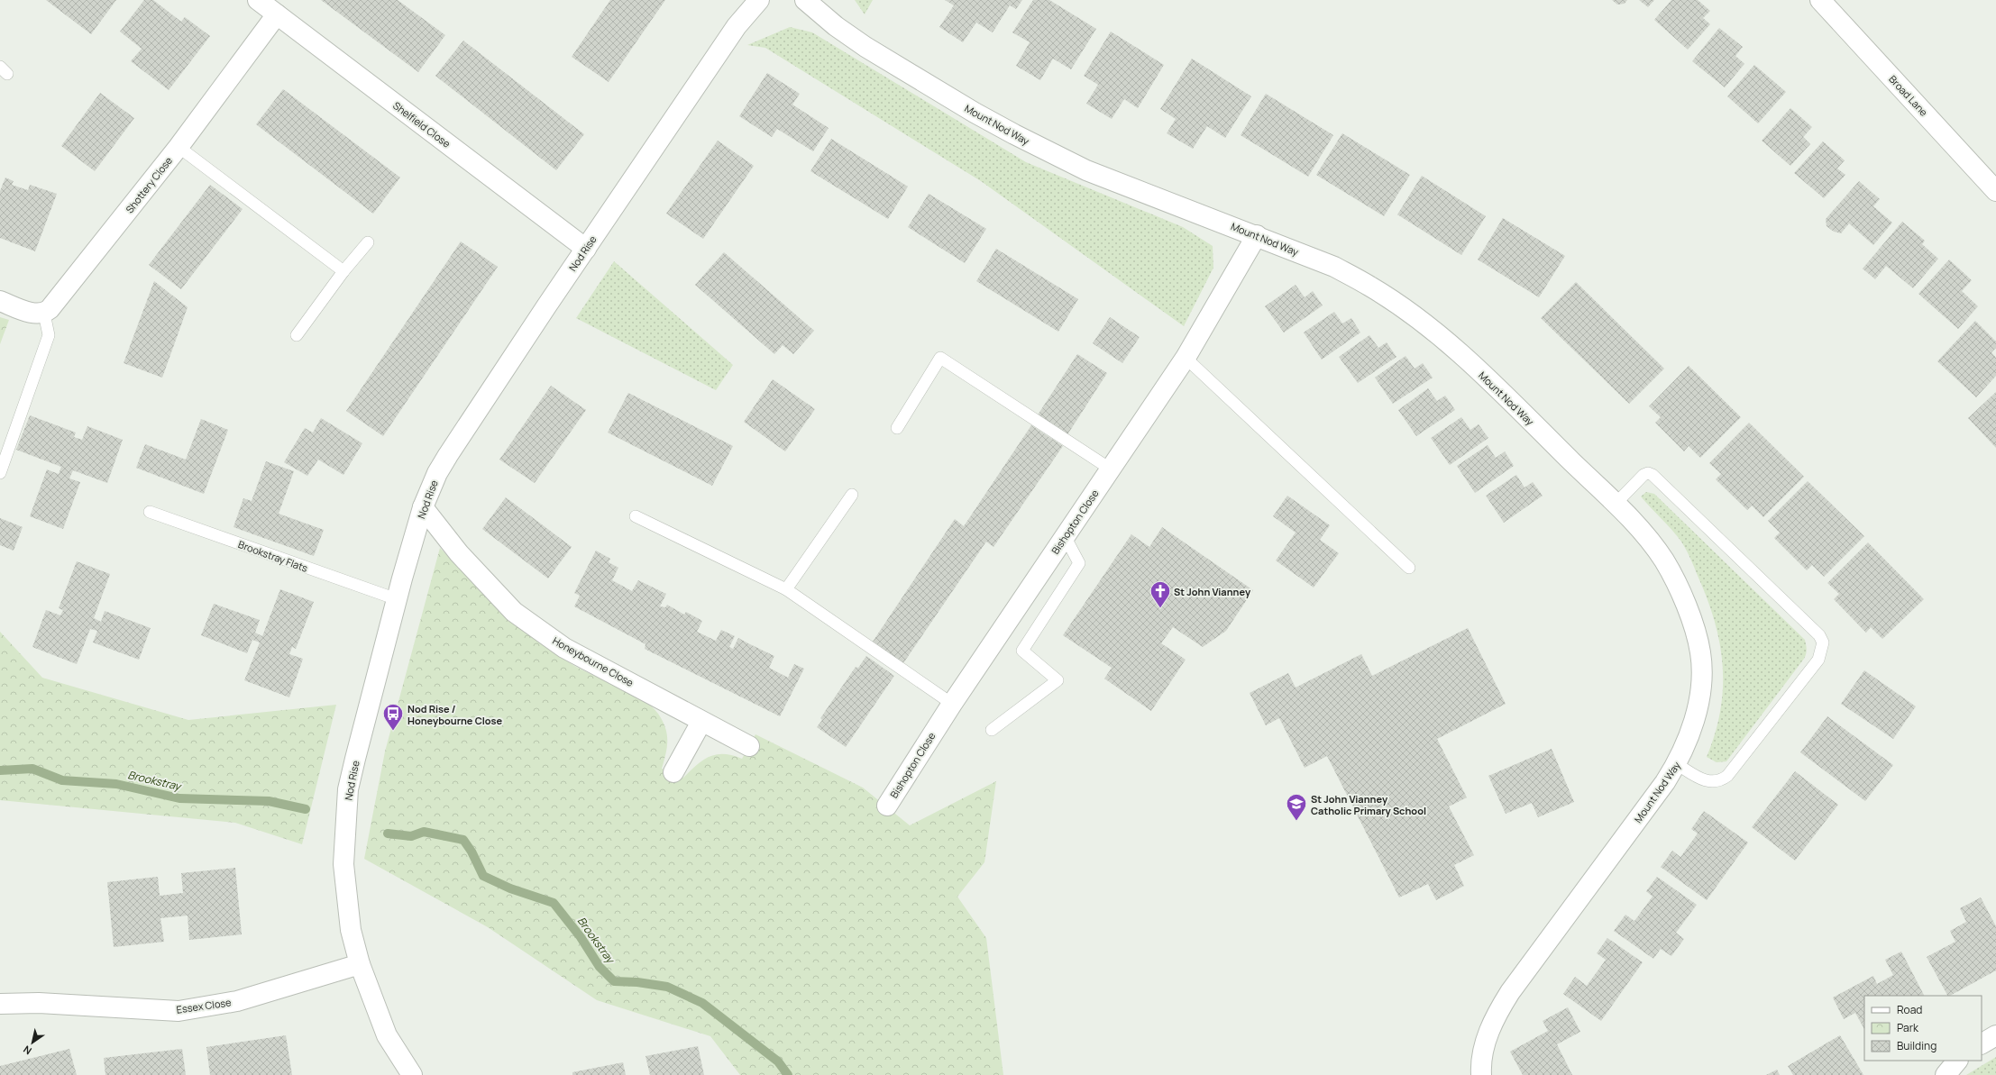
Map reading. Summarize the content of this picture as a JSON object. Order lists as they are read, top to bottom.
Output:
{
  "streets": {
    "street": [
      "Broad Lane",
      "Shelfield Close",
      "Mount Nod Way",
      "Shottery Close",
      "Nod Rise",
      "Bishopton Close",
      "Honeybourne Close",
      "Essex Close"
    ],
    "lane": ["Brookstray Flats"]
  },
  "crossings": [
    ["Shelfield Close", "Shottery Close"],
    ["Shelfield Close", "Nod Rise"],
    ["Mount Nod Way", "Bishopton Close"],
    ["Nod Rise", "Brookstray Flats"],
    ["Nod Rise", "Honeybourne Close"],
    ["Nod Rise", "Essex Close"]
  ],
  "water": ["Brookstray"],
  "places": {
    "church": ["St John Vianney"],
    "bus stop": ["Nod Rise / Honeybourne Close"],
    "school or university": ["St John Vianney Catholic Primary School"]
  },
  "legend": ["Road", "Park", "Building"],
  "north": "bottom left"
}
